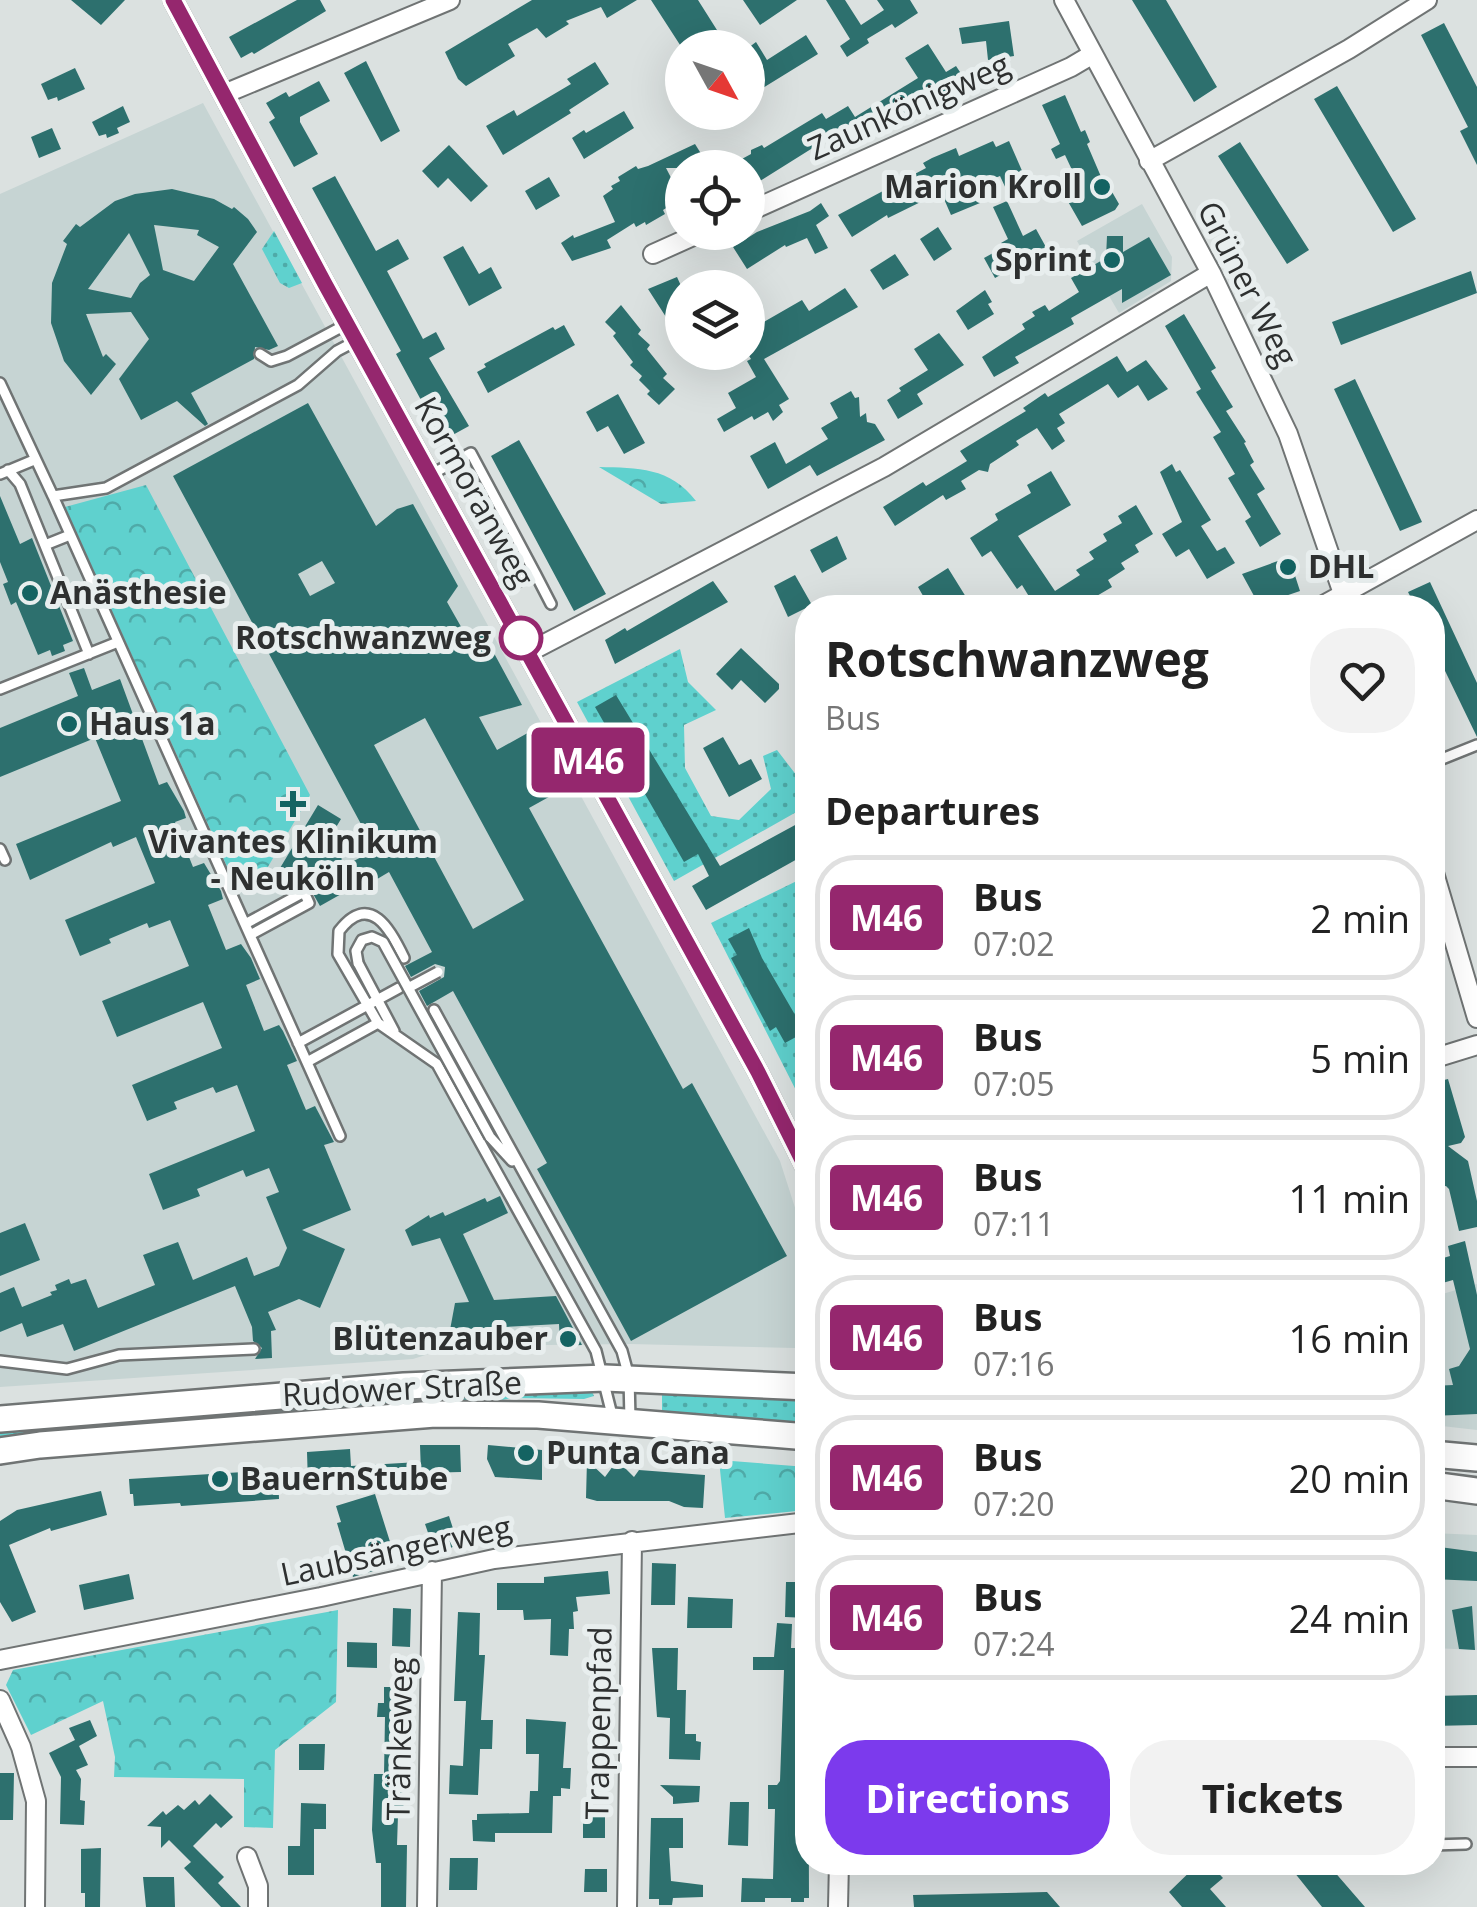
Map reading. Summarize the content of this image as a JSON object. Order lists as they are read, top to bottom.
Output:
{
  "streets": {
    "main road": ["Rudower Straße"],
    "street": [
      "Zaunkönigweg",
      "Grüner Weg",
      "Kormoranweg",
      "Laubsängerweg",
      "Trappenpfad",
      "Tränkeweg"
    ]
  },
  "crossings": [
    ["Zaunkönigweg", "Grüner Weg"],
    ["Laubsängerweg", "Trappenpfad"],
    ["Laubsängerweg", "Tränkeweg"]
  ],
  "places": {
    "other": [
      "Marion Kroll",
      "Sprint",
      "DHL",
      "Anästhesie",
      "Rotschwanzweg",
      "Haus 1a",
      "Blütenzauber",
      "Punta Cana",
      "BauernStube"
    ],
    "health": ["Vivantes Klinikum - Neukölln"]
  },
  "lines": ["bus line M46"],
  "north": "bottom right",
  "page": {
    "on_map": "M46",
    "heading": [
      ["Rotschwanzweg", "Bus"],
      "Departures"
    ],
    "list": [
      {
        "mark": "M46",
        "name": "Bus",
        "note": "07:02",
        "value": "2 min"
      },
      {
        "mark": "M46",
        "name": "Bus",
        "note": "07:05",
        "value": "5 min"
      },
      {
        "mark": "M46",
        "name": "Bus",
        "note": "07:11",
        "value": "11 min"
      },
      {
        "mark": "M46",
        "name": "Bus",
        "note": "07:16",
        "value": "16 min"
      },
      {
        "mark": "M46",
        "name": "Bus",
        "note": "07:20",
        "value": "20 min"
      },
      {
        "mark": "M46",
        "name": "Bus",
        "note": "07:24",
        "value": "24 min"
      }
    ],
    "buttons": ["Directions", "Tickets"]
  }
}
